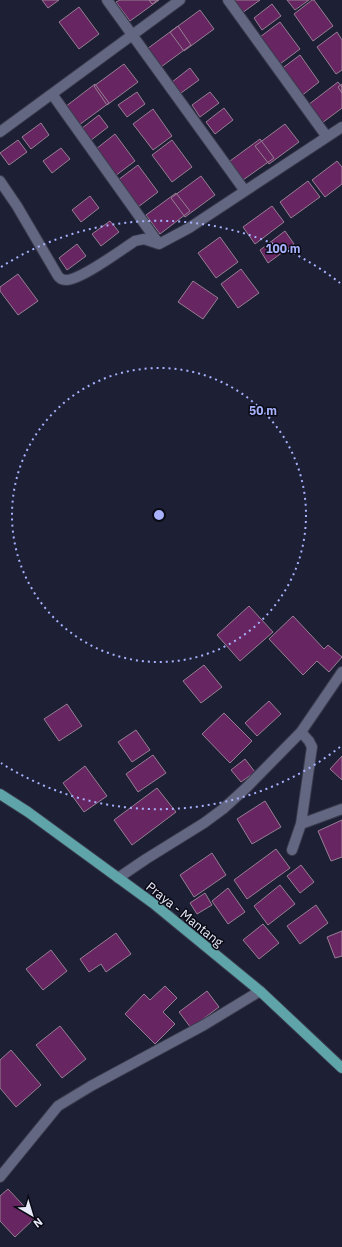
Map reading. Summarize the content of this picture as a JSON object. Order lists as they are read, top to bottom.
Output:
{
  "streets": {
    "main road": ["Praya - Mantang"]
  },
  "north": "bottom right",
  "rings": ["100 m", "50 m"]
}
